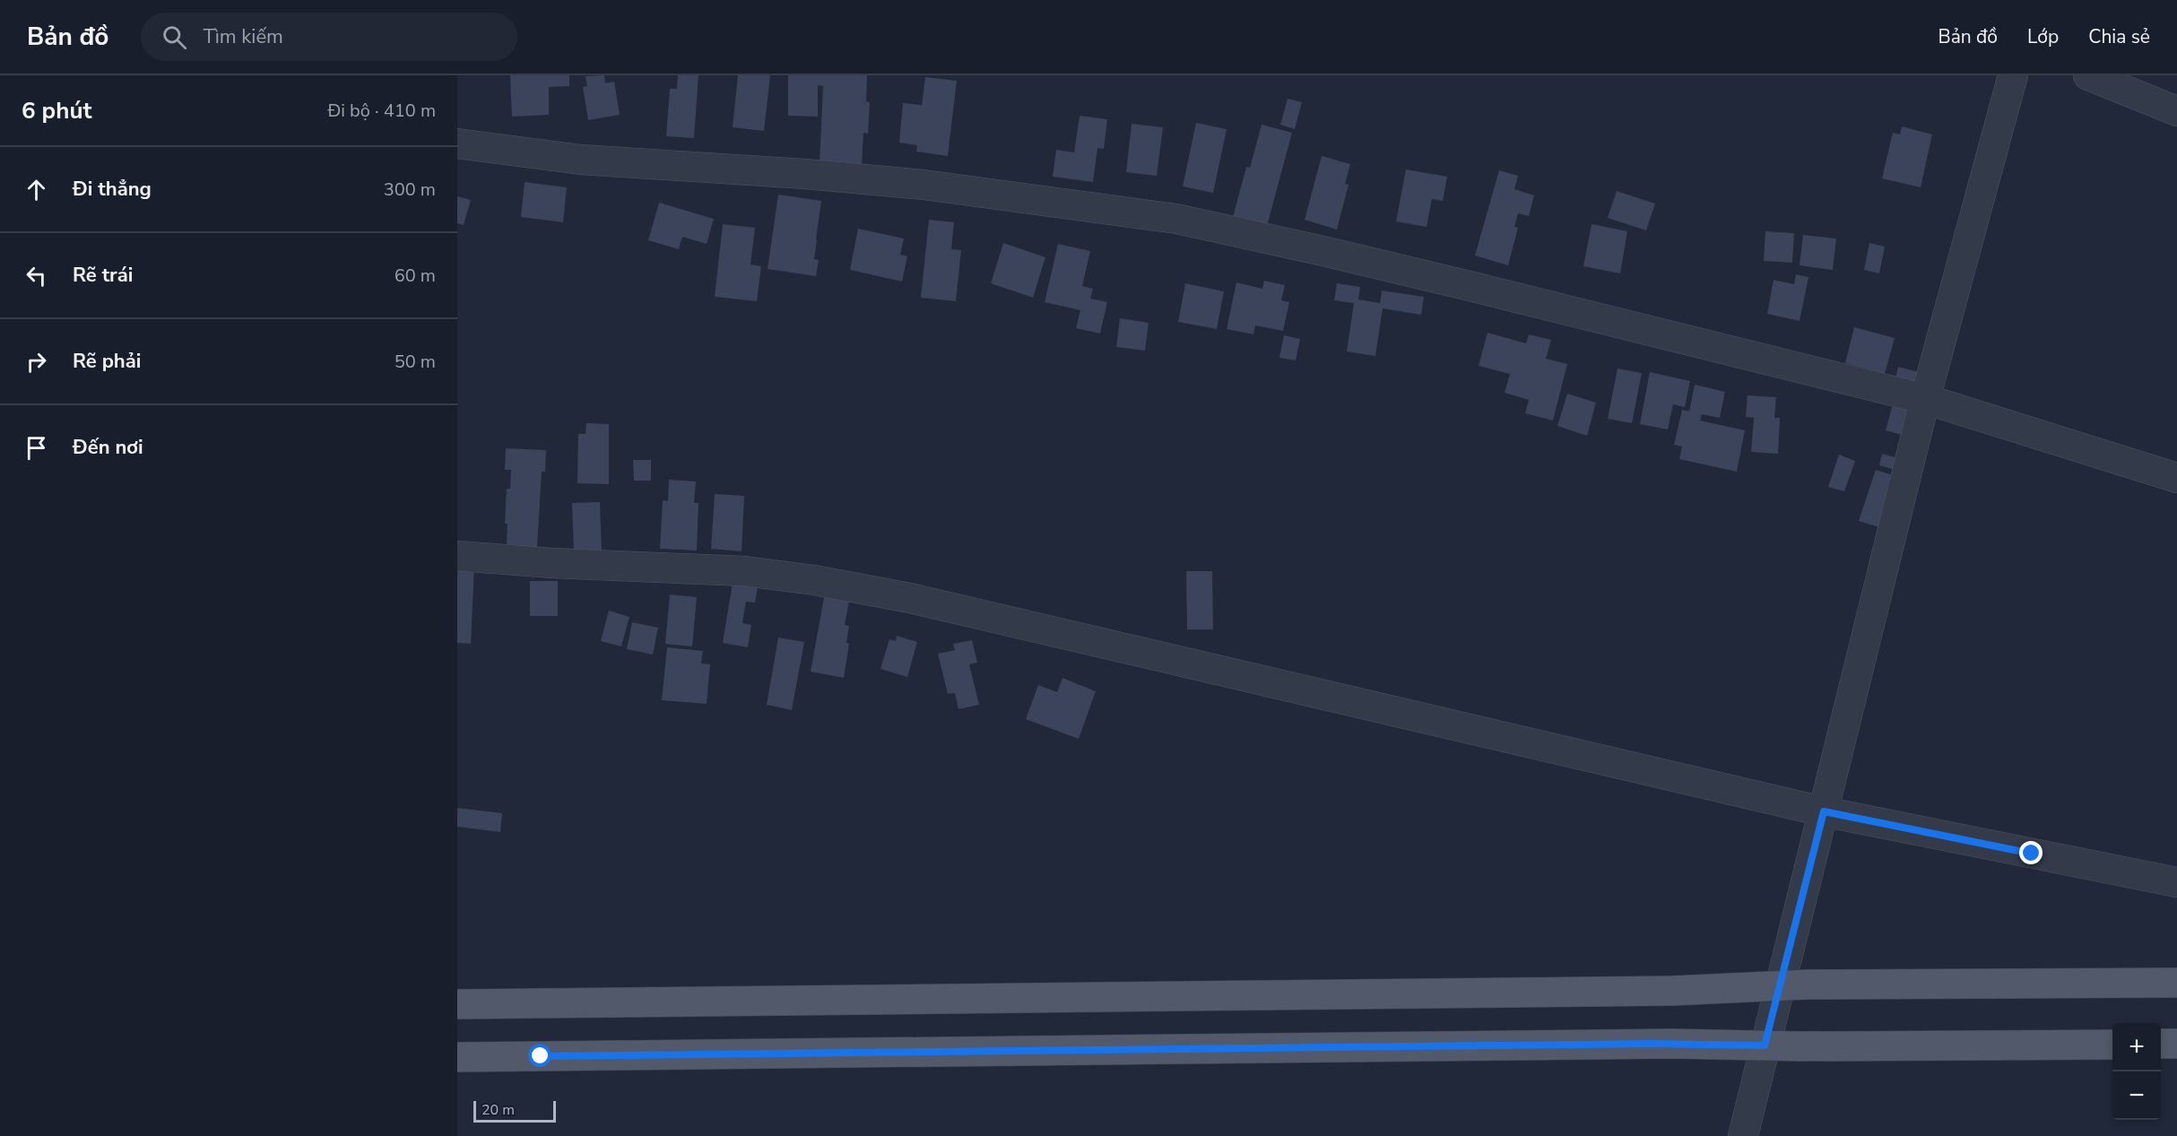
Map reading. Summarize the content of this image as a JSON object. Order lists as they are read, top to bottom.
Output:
{
  "scale_bar": "20 m",
  "page": {
    "header": "Bản đồ",
    "search": "Tìm kiếm",
    "nav": ["Bản đồ", "Lớp", "Chia sẻ"],
    "heading": ["6 phút", "Đi bộ · 410 m"],
    "list": [
      ["Đi thẳng", "300 m"],
      ["Rẽ trái", "60 m"],
      ["Rẽ phải", "50 m"],
      "Đến nơi"
    ],
    "map_buttons": ["+", "−"],
    "scale": "20 m"
  }
}
